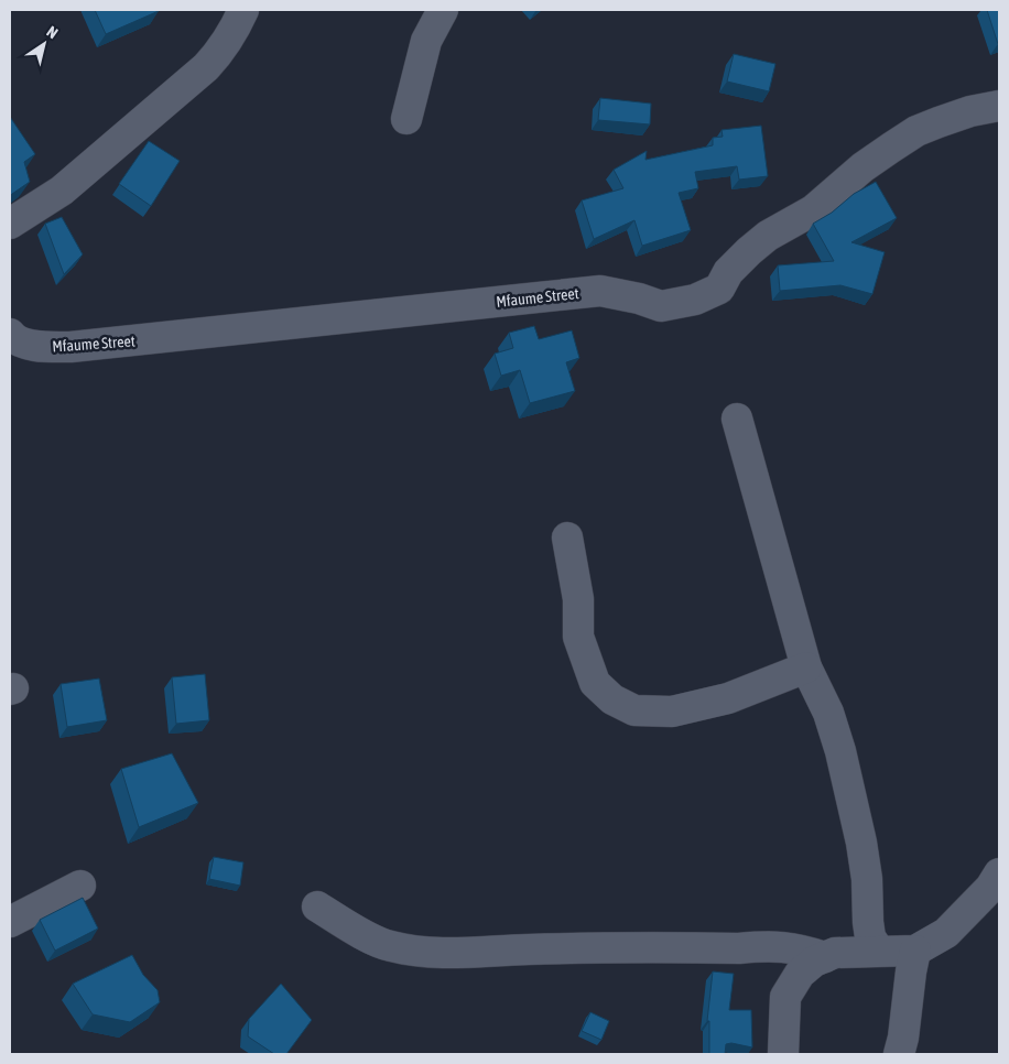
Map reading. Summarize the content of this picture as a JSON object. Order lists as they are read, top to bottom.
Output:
{
  "streets": {
    "street": ["Mfaume Street"]
  },
  "north": "top right"
}
